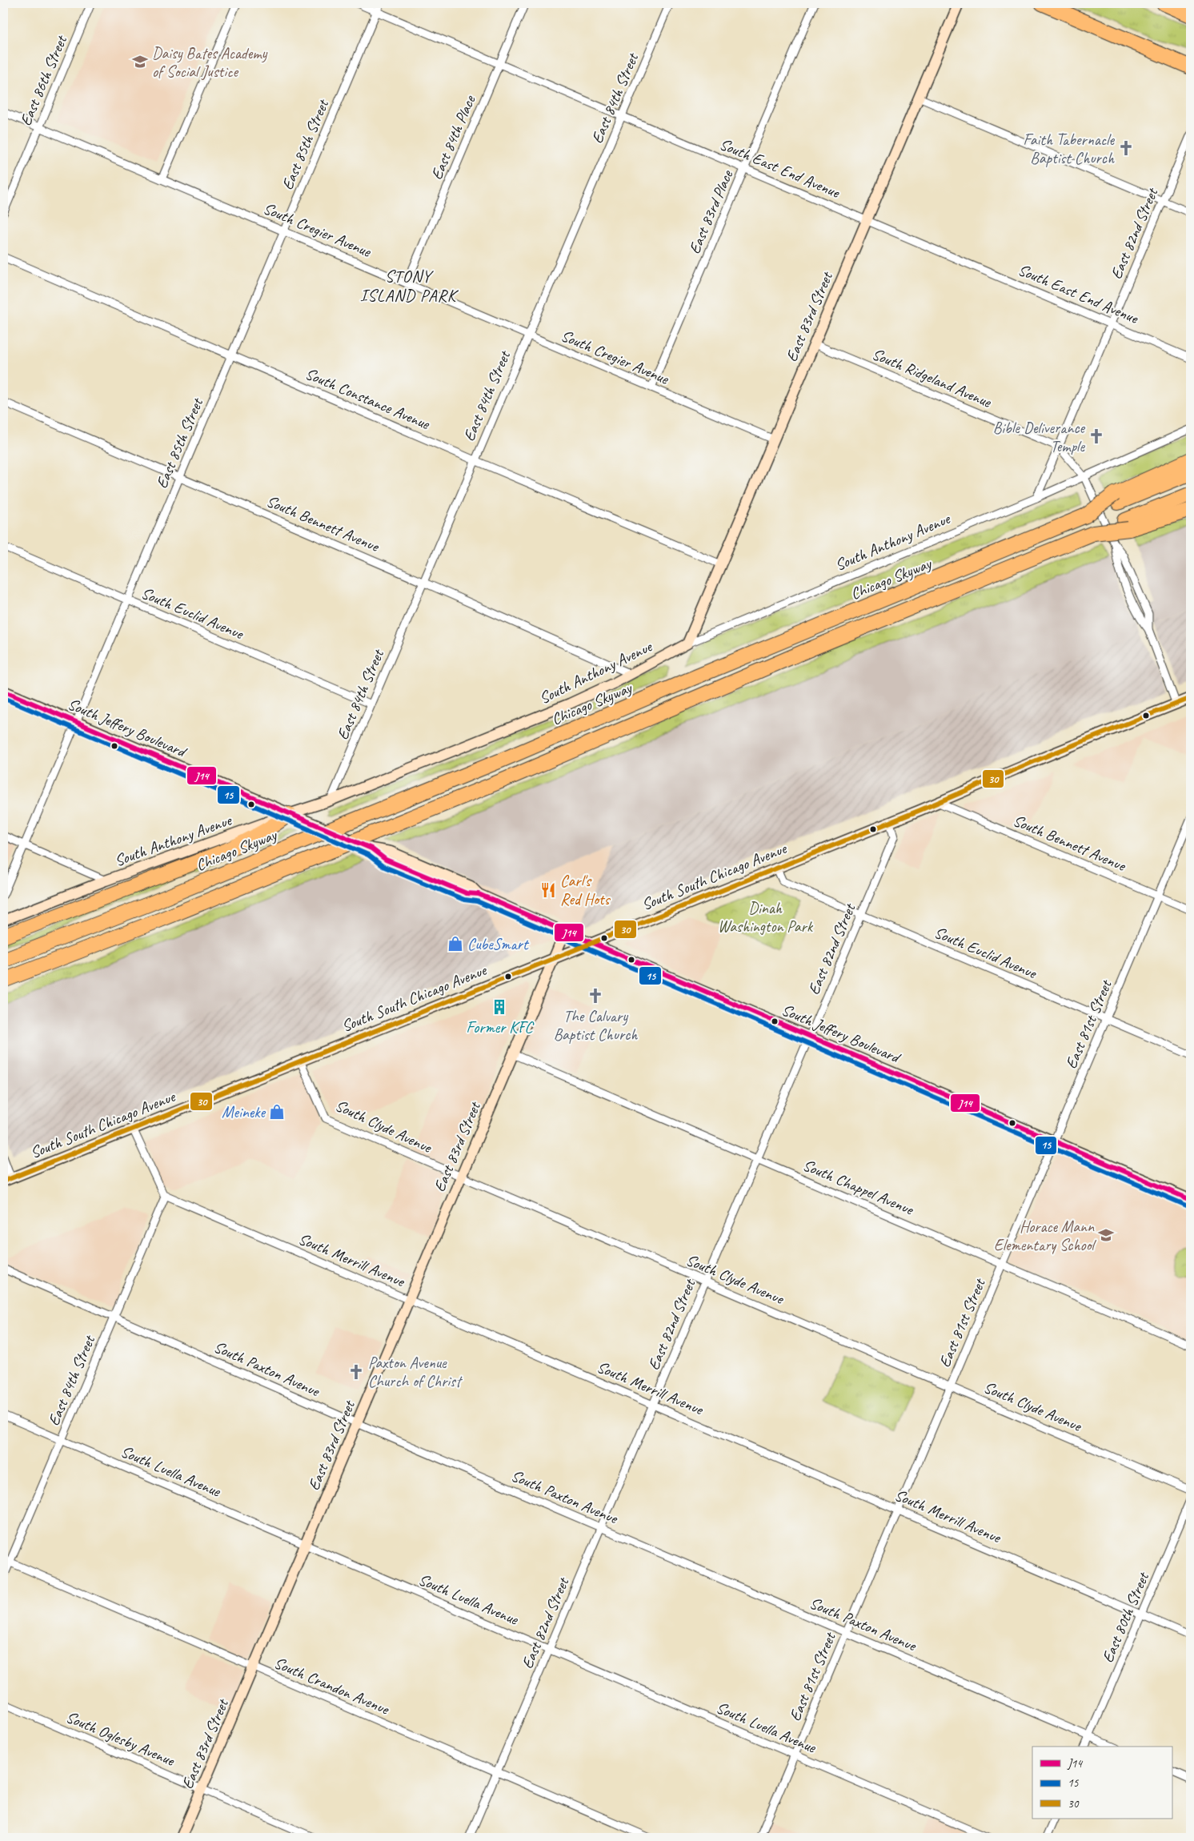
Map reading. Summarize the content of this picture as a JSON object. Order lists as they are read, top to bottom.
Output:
{
  "streets": {
    "highway": ["Chicago Skyway"],
    "main road": [
      "East 83rd Street",
      "South Anthony Avenue",
      "South Jeffery Boulevard",
      "South South Chicago Avenue"
    ],
    "street": [
      "East 86th Street",
      "East 84th Street",
      "East 84th Place",
      "East 85th Street",
      "South East End Avenue",
      "East 83rd Place",
      "South Cregier Avenue",
      "East 82nd Street",
      "South Ridgeland Avenue",
      "South Constance Avenue",
      "South Bennett Avenue",
      "South Euclid Avenue",
      "East 81st Street",
      "South Clyde Avenue",
      "South Chappel Avenue",
      "South Merrill Avenue",
      "South Paxton Avenue",
      "South Luella Avenue",
      "East 80th Street",
      "South Crandon Avenue",
      "South Oglesby Avenue"
    ]
  },
  "crossings": [
    ["East 86th Street", "South Cregier Avenue"],
    ["East 84th Street", "South East End Avenue"],
    ["East 84th Street", "South Cregier Avenue"],
    ["East 84th Street", "South Constance Avenue"],
    ["East 84th Street", "South Bennett Avenue"],
    ["East 84th Street", "South Anthony Avenue"],
    ["East 84th Street", "South Euclid Avenue"],
    ["East 84th Street", "South Merrill Avenue"],
    ["East 84th Street", "South Paxton Avenue"],
    ["East 84th Street", "South Luella Avenue"],
    ["East 84th Street", "South Crandon Avenue"],
    ["East 84th Place", "South East End Avenue"],
    ["East 84th Place", "South Cregier Avenue"],
    ["East 85th Street", "South East End Avenue"],
    ["East 85th Street", "South Cregier Avenue"],
    ["East 85th Street", "South Constance Avenue"],
    ["East 85th Street", "South Bennett Avenue"],
    ["East 85th Street", "South Euclid Avenue"],
    ["East 85th Street", "South Jeffery Boulevard"],
    ["South East End Avenue", "East 83rd Place"],
    ["South East End Avenue", "East 82nd Street"],
    ["South East End Avenue", "East 83rd Street"],
    ["East 83rd Place", "South Cregier Avenue"],
    ["South Cregier Avenue", "East 83rd Street"],
    ["East 82nd Street", "South Ridgeland Avenue"],
    ["East 82nd Street", "South Anthony Avenue"],
    ["East 82nd Street", "South Euclid Avenue"],
    ["East 82nd Street", "South Jeffery Boulevard"],
    ["East 82nd Street", "South South Chicago Avenue"],
    ["East 82nd Street", "South Clyde Avenue"],
    ["East 82nd Street", "South Chappel Avenue"],
    ["East 82nd Street", "South Merrill Avenue"],
    ["East 82nd Street", "South Paxton Avenue"],
    ["East 82nd Street", "South Luella Avenue"],
    ["East 82nd Street", "South Crandon Avenue"],
    ["East 83rd Street", "South Ridgeland Avenue"],
    ["East 83rd Street", "South Constance Avenue"],
    ["East 83rd Street", "South Anthony Avenue"],
    ["East 83rd Street", "South Jeffery Boulevard"],
    ["East 83rd Street", "South South Chicago Avenue"],
    ["East 83rd Street", "South Clyde Avenue"],
    ["East 83rd Street", "South Chappel Avenue"],
    ["East 83rd Street", "South Merrill Avenue"],
    ["East 83rd Street", "South Paxton Avenue"],
    ["East 83rd Street", "South Luella Avenue"],
    ["East 83rd Street", "South Crandon Avenue"],
    ["East 83rd Street", "South Oglesby Avenue"],
    ["South Bennett Avenue", "South Anthony Avenue"],
    ["South Bennett Avenue", "South South Chicago Avenue"],
    ["South Bennett Avenue", "East 81st Street"],
    ["South Anthony Avenue", "South Jeffery Boulevard"],
    ["South Euclid Avenue", "South South Chicago Avenue"],
    ["South Euclid Avenue", "East 81st Street"],
    ["South Jeffery Boulevard", "South South Chicago Avenue"],
    ["South Jeffery Boulevard", "East 81st Street"],
    ["South South Chicago Avenue", "South Clyde Avenue"],
    ["East 81st Street", "South Clyde Avenue"],
    ["East 81st Street", "South Chappel Avenue"],
    ["East 81st Street", "South Merrill Avenue"],
    ["East 81st Street", "South Paxton Avenue"],
    ["East 81st Street", "South Luella Avenue"],
    ["South Merrill Avenue", "East 80th Street"],
    ["South Paxton Avenue", "East 80th Street"]
  ],
  "districts": ["STONY ISLAND PARK"],
  "parks": ["Dinah Washington Park"],
  "places": {
    "school or university": ["Daisy Bates Academy of Social Justice", "Horace Mann Elementary School"],
    "church": [
      "Faith Tabernacle Baptist Church",
      "Bible Deliverance Temple",
      "The Calvary Baptist Church",
      "Paxton Avenue Church of Christ"
    ],
    "restaurant": ["Carl's Red Hots"],
    "shop": ["CubeSmart", "Meineke"],
    "building": ["Former KFC"]
  },
  "lines": ["transit line J14", "transit line 15", "transit line 30"],
  "legend": ["J14", "15", "30"]
}
